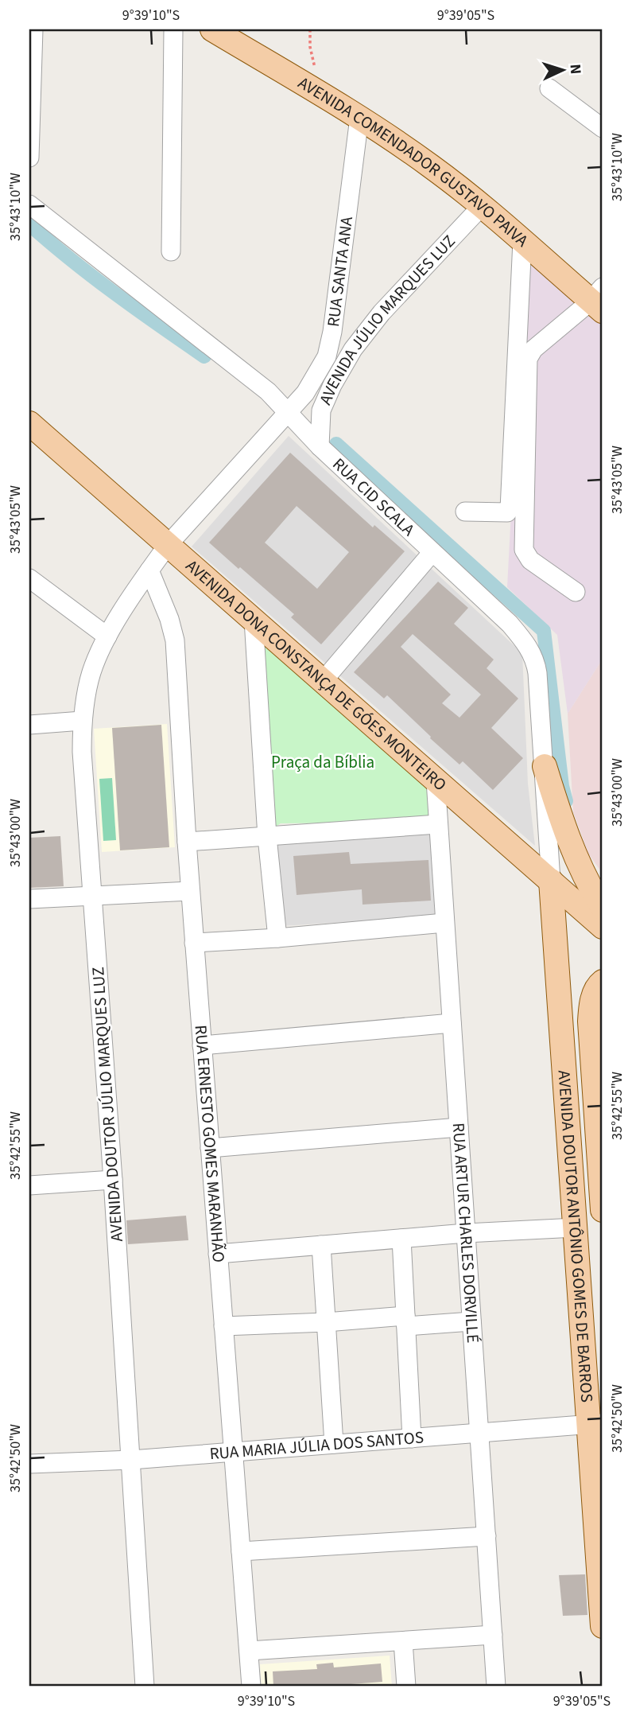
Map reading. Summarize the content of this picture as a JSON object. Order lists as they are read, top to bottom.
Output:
{
  "streets": {
    "main road": ["AVENIDA COMENDADOR GUSTAVO PAIVA", "AVENIDA DONA CONSTANÇA DE GÓES MONTEIRO", "AVENIDA DOUTOR ANTÔNIO GOMES DE BARROS"],
    "street": [
      "RUA SANTA ANA",
      "AVENIDA JÚLIO MARQUES LUZ",
      "RUA CID SCALA",
      "AVENIDA DOUTOR JÚLIO MARQUES LUZ",
      "RUA ERNESTO GOMES MARANHÃO",
      "RUA ARTUR CHARLES DORVILLÉ",
      "RUA MARIA JÚLIA DOS SANTOS"
    ]
  },
  "crossings": [
    ["AVENIDA COMENDADOR GUSTAVO PAIVA", "RUA SANTA ANA"],
    ["AVENIDA COMENDADOR GUSTAVO PAIVA", "AVENIDA JÚLIO MARQUES LUZ"],
    ["RUA SANTA ANA", "RUA CID SCALA"],
    ["AVENIDA JÚLIO MARQUES LUZ", "RUA CID SCALA"],
    ["RUA CID SCALA", "AVENIDA DONA CONSTANÇA DE GÓES MONTEIRO"],
    ["RUA CID SCALA", "AVENIDA DOUTOR ANTÔNIO GOMES DE BARROS"],
    ["AVENIDA DONA CONSTANÇA DE GÓES MONTEIRO", "AVENIDA DOUTOR JÚLIO MARQUES LUZ"],
    ["AVENIDA DONA CONSTANÇA DE GÓES MONTEIRO", "RUA ARTUR CHARLES DORVILLÉ"],
    ["AVENIDA DONA CONSTANÇA DE GÓES MONTEIRO", "AVENIDA DOUTOR ANTÔNIO GOMES DE BARROS"],
    ["AVENIDA DOUTOR JÚLIO MARQUES LUZ", "RUA ERNESTO GOMES MARANHÃO"],
    ["AVENIDA DOUTOR JÚLIO MARQUES LUZ", "RUA MARIA JÚLIA DOS SANTOS"],
    ["RUA ERNESTO GOMES MARANHÃO", "RUA MARIA JÚLIA DOS SANTOS"],
    ["RUA ARTUR CHARLES DORVILLÉ", "RUA MARIA JÚLIA DOS SANTOS"],
    ["AVENIDA DOUTOR ANTÔNIO GOMES DE BARROS", "RUA MARIA JÚLIA DOS SANTOS"]
  ],
  "parks": ["Praça da Bíblia"],
  "north": "right",
  "coordinates": [
    "9°39'10\"S",
    "9°39'05\"S",
    "35°43'10\"W",
    "35°43'05\"W",
    "35°43'00\"W",
    "35°42'55\"W",
    "35°42'50\"W"
  ]
}
